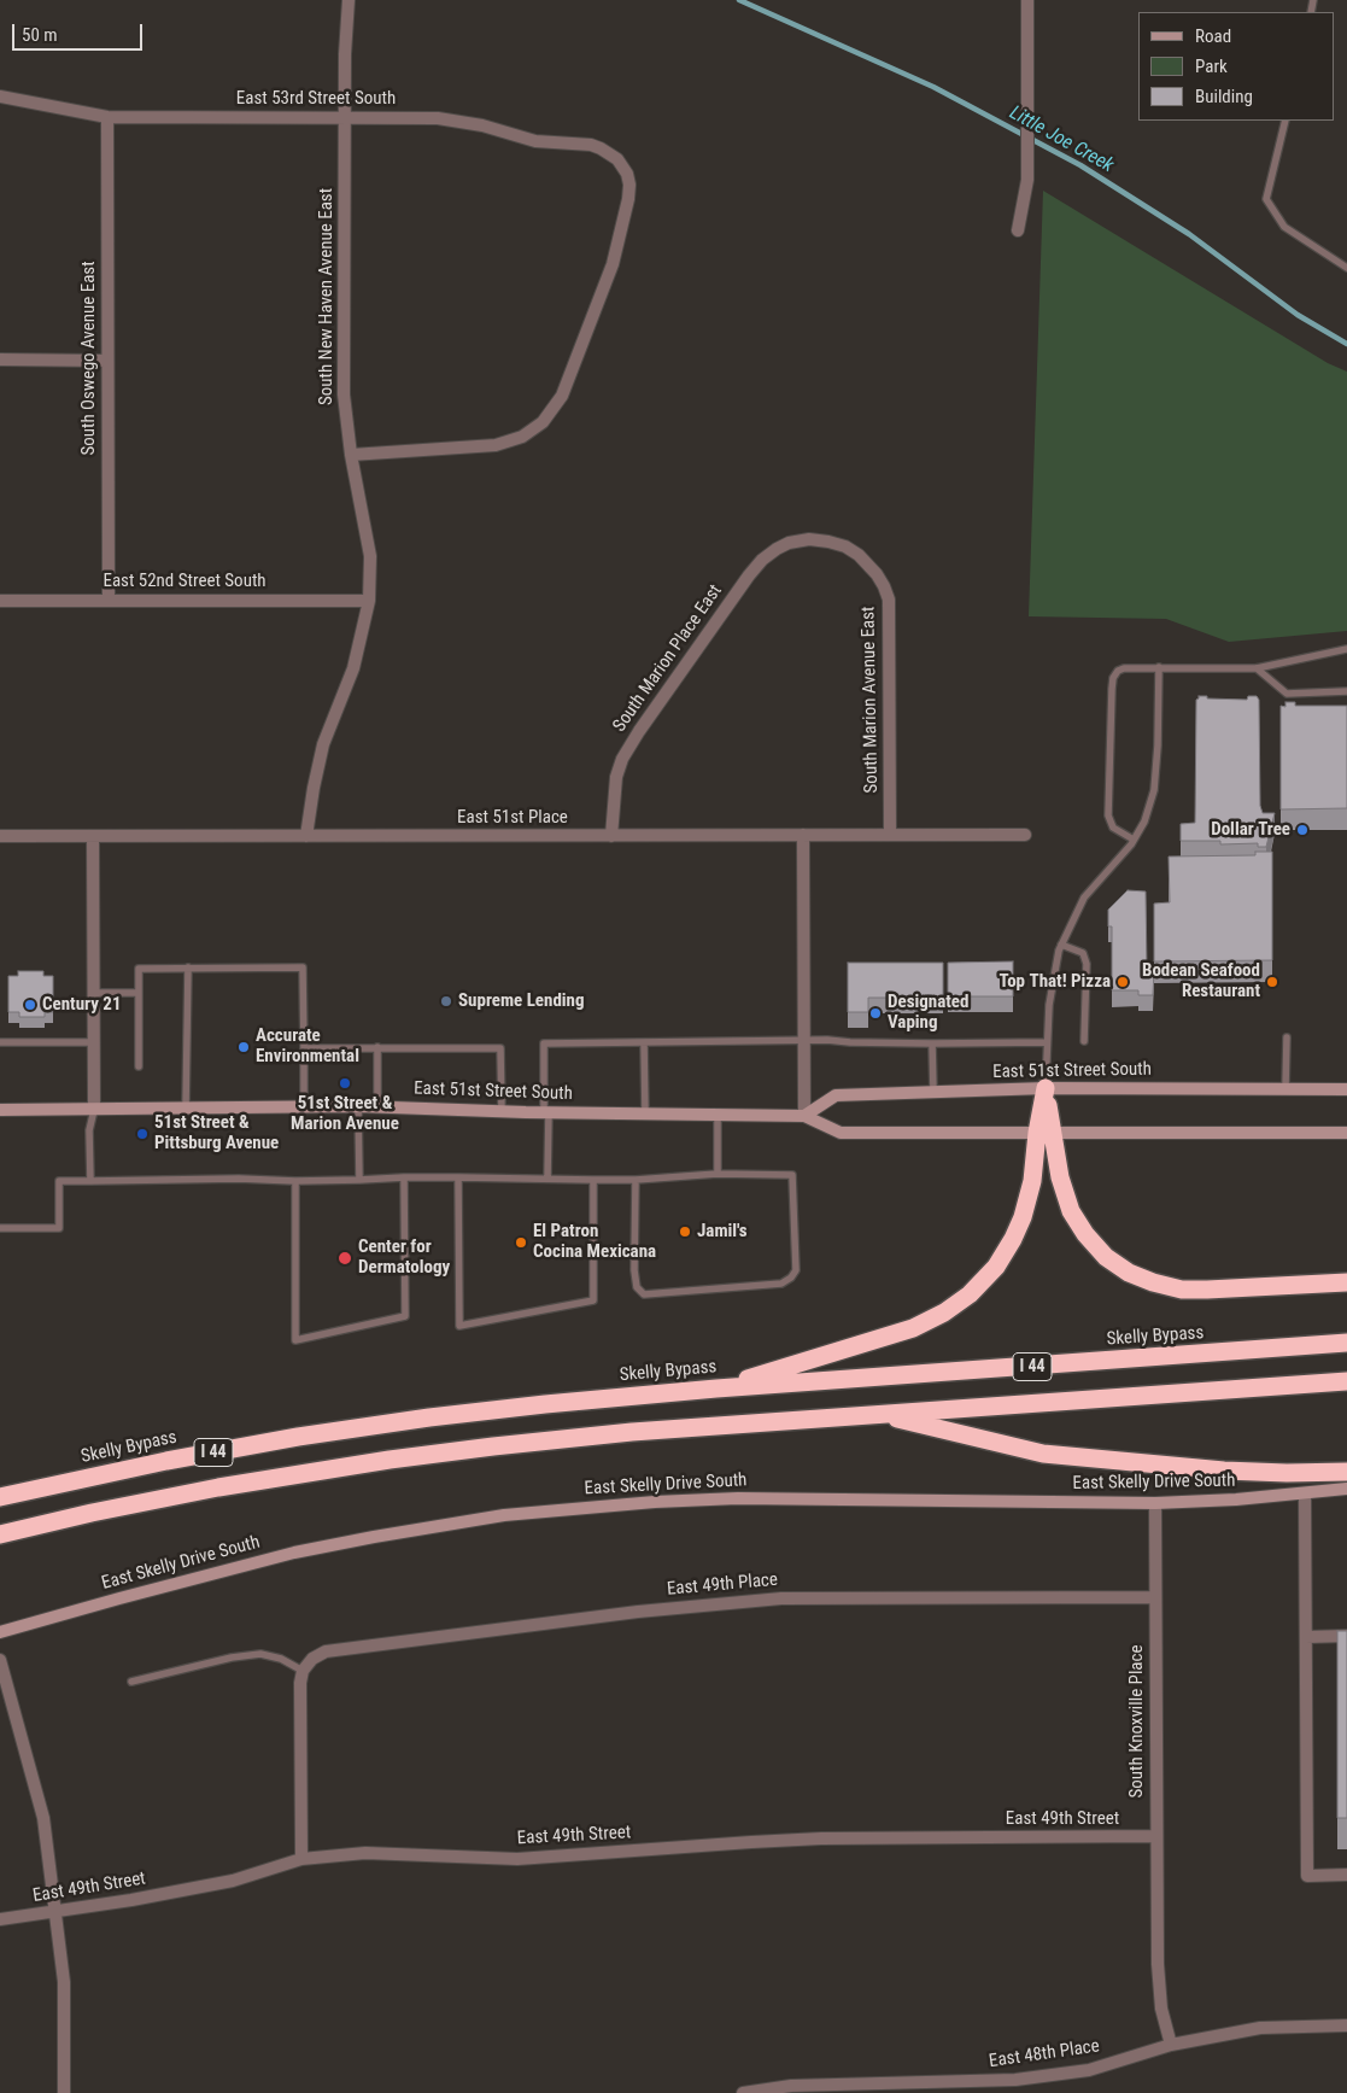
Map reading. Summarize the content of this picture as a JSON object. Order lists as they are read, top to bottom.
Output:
{
  "streets": {
    "highway": ["Skelly Bypass", "I 44"],
    "main road": ["East 51st Street South", "East Skelly Drive South"],
    "street": [
      "East 53rd Street South",
      "South New Haven Avenue East",
      "South Oswego Avenue East",
      "East 52nd Street South",
      "South Marion Place East",
      "South Marion Avenue East",
      "East 51st Place",
      "East 49th Place",
      "South Knoxville Place",
      "East 49th Street",
      "East 48th Place"
    ]
  },
  "crossings": [
    ["East 53rd Street South", "South New Haven Avenue East"],
    ["East 53rd Street South", "South Oswego Avenue East"],
    ["South New Haven Avenue East", "East 52nd Street South"],
    ["South New Haven Avenue East", "East 51st Place"],
    ["South Oswego Avenue East", "East 52nd Street South"],
    ["South Marion Place East", "South Marion Avenue East"],
    ["South Marion Place East", "East 51st Place"],
    ["South Marion Avenue East", "East 51st Place"],
    ["East Skelly Drive South", "South Knoxville Place"],
    ["East 49th Place", "South Knoxville Place"],
    ["South Knoxville Place", "East 49th Street"],
    ["South Knoxville Place", "East 48th Place"]
  ],
  "water": ["Little Joe Creek"],
  "places": [
    "Dollar Tree",
    "Top That! Pizza",
    "Bodean Seafood Restaurant",
    "Supreme Lending",
    "Century 21",
    "Designated Vaping",
    "Accurate Environmental",
    "51st Street & Marion Avenue",
    "51st Street & Pittsburg Avenue",
    "Jamil's",
    "El Patron Cocina Mexicana",
    "Center for Dermatology"
  ],
  "legend": ["Road", "Park", "Building"],
  "scale_bar": "50 m"
}
